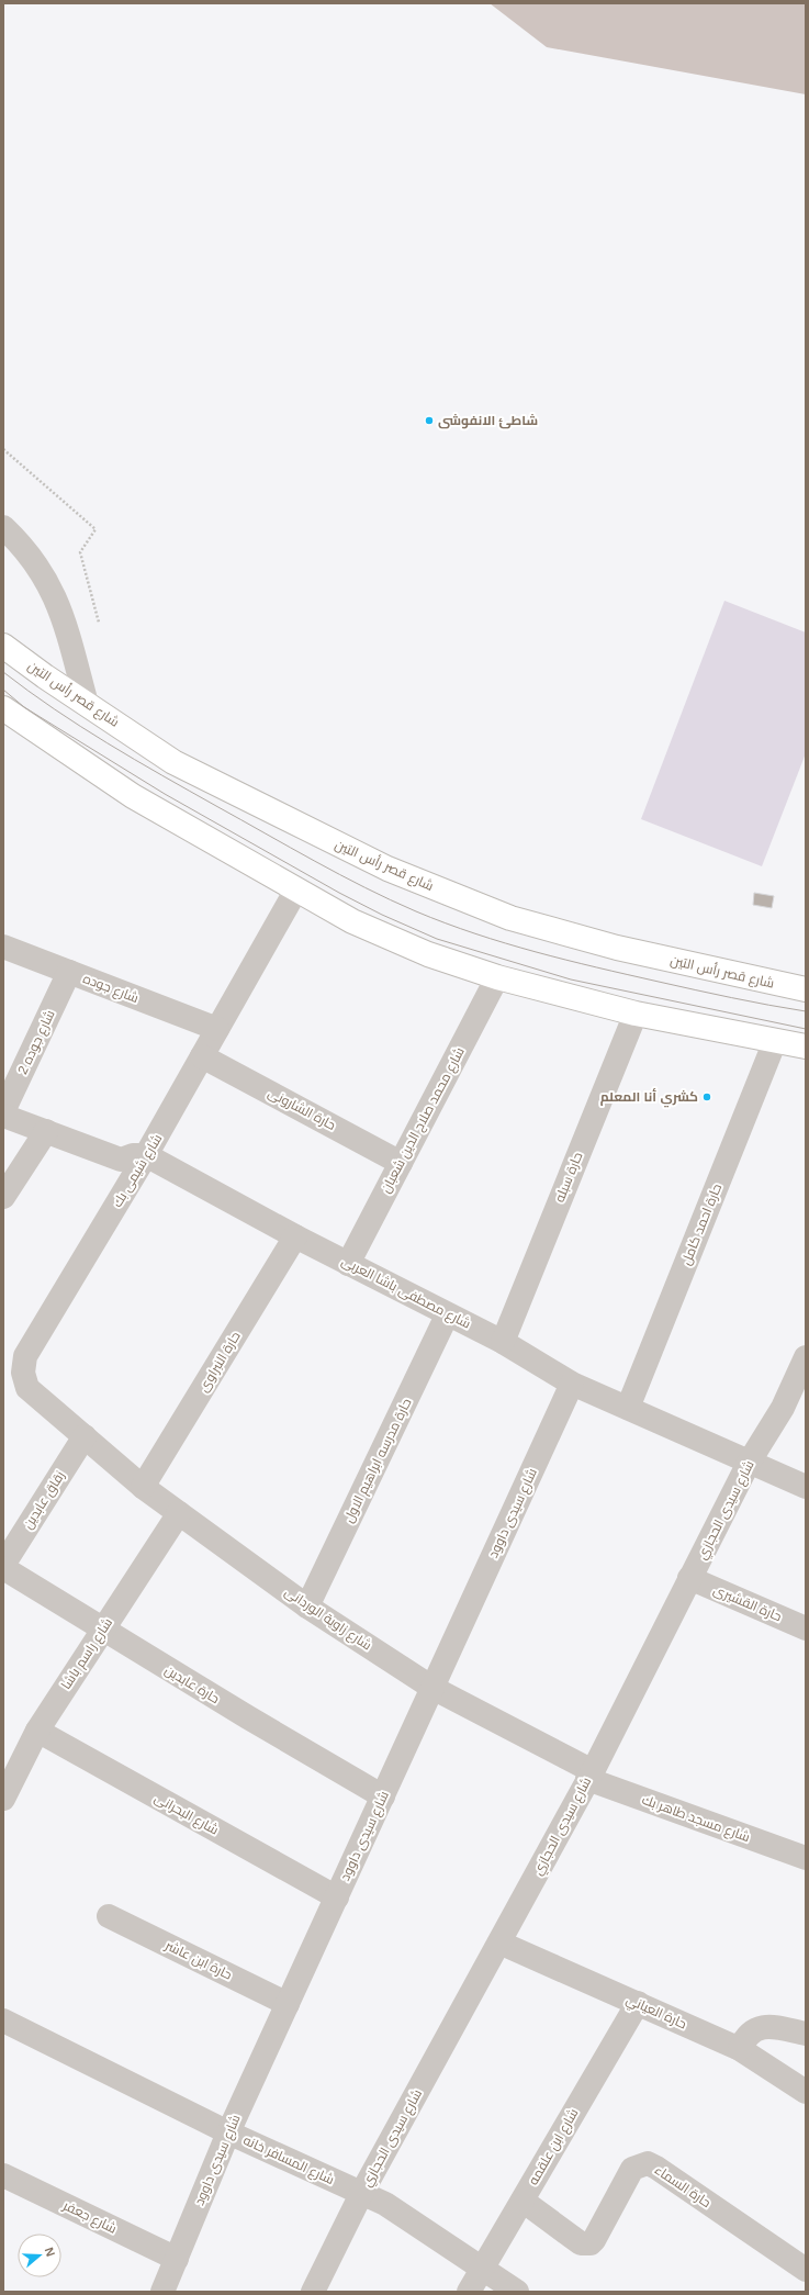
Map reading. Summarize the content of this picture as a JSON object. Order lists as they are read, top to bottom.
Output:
{
  "streets": {
    "main road": ["شارع قصر رأس التين"],
    "street": [
      "شارع جوده",
      "شارع جوده 2",
      "حارة الشارونى",
      "شارع محمد صلاح الدين شعبان",
      "شارع شيمى بك",
      "حارة سبله",
      "حارة احمد كامل",
      "شارع مصطفى باشا العربى",
      "حارة النبراوى",
      "حارة مدرسه ابراهيم الاول",
      "زقاق عابدين",
      "شارع سيدى الحجازي",
      "شارع سيدى داوود",
      "حارة القشيرى",
      "شارع زاوية الوردانى",
      "شارع راسم باشا",
      "حارة عابدين",
      "شارع البحرانى",
      "شارع مسجد طاهر بك",
      "حارة ابن عاشر",
      "حارة العياني",
      "شارع ابن علقمه",
      "شارع المسافر خانه",
      "حارة السماء",
      "شارع جعفر"
    ]
  },
  "crossings": [
    ["شارع جوده", "شارع جوده 2"],
    ["شارع جوده", "شارع شيمى بك"],
    ["حارة الشارونى", "شارع محمد صلاح الدين شعبان"],
    ["حارة الشارونى", "شارع شيمى بك"],
    ["شارع محمد صلاح الدين شعبان", "شارع مصطفى باشا العربى"],
    ["شارع شيمى بك", "شارع مصطفى باشا العربى"],
    ["شارع شيمى بك", "زقاق عابدين"],
    ["شارع شيمى بك", "شارع زاوية الوردانى"],
    ["حارة سبله", "شارع مصطفى باشا العربى"],
    ["حارة احمد كامل", "شارع مصطفى باشا العربى"],
    ["شارع مصطفى باشا العربى", "حارة النبراوى"],
    ["شارع مصطفى باشا العربى", "حارة مدرسه ابراهيم الاول"],
    ["شارع مصطفى باشا العربى", "شارع سيدى الحجازي"],
    ["شارع مصطفى باشا العربى", "شارع سيدى داوود"],
    ["حارة النبراوى", "شارع زاوية الوردانى"],
    ["حارة مدرسه ابراهيم الاول", "شارع زاوية الوردانى"],
    ["زقاق عابدين", "شارع زاوية الوردانى"],
    ["شارع سيدى الحجازي", "حارة القشيرى"],
    ["شارع سيدى الحجازي", "شارع زاوية الوردانى"],
    ["شارع سيدى الحجازي", "شارع مسجد طاهر بك"],
    ["شارع سيدى الحجازي", "حارة العياني"],
    ["شارع سيدى الحجازي", "شارع المسافر خانه"],
    ["شارع سيدى داوود", "شارع زاوية الوردانى"],
    ["شارع سيدى داوود", "حارة عابدين"],
    ["شارع سيدى داوود", "شارع البحرانى"],
    ["شارع سيدى داوود", "حارة ابن عاشر"],
    ["شارع سيدى داوود", "شارع المسافر خانه"],
    ["شارع سيدى داوود", "شارع جعفر"],
    ["شارع زاوية الوردانى", "شارع راسم باشا"],
    ["شارع زاوية الوردانى", "شارع مسجد طاهر بك"],
    ["شارع راسم باشا", "حارة عابدين"],
    ["شارع راسم باشا", "شارع البحرانى"],
    ["حارة العياني", "شارع ابن علقمه"],
    ["شارع ابن علقمه", "شارع المسافر خانه"],
    ["شارع ابن علقمه", "حارة السماء"]
  ],
  "places": ["شاطئ الانفوشى", "كشري أنا المعلم"],
  "north": "right"
}
